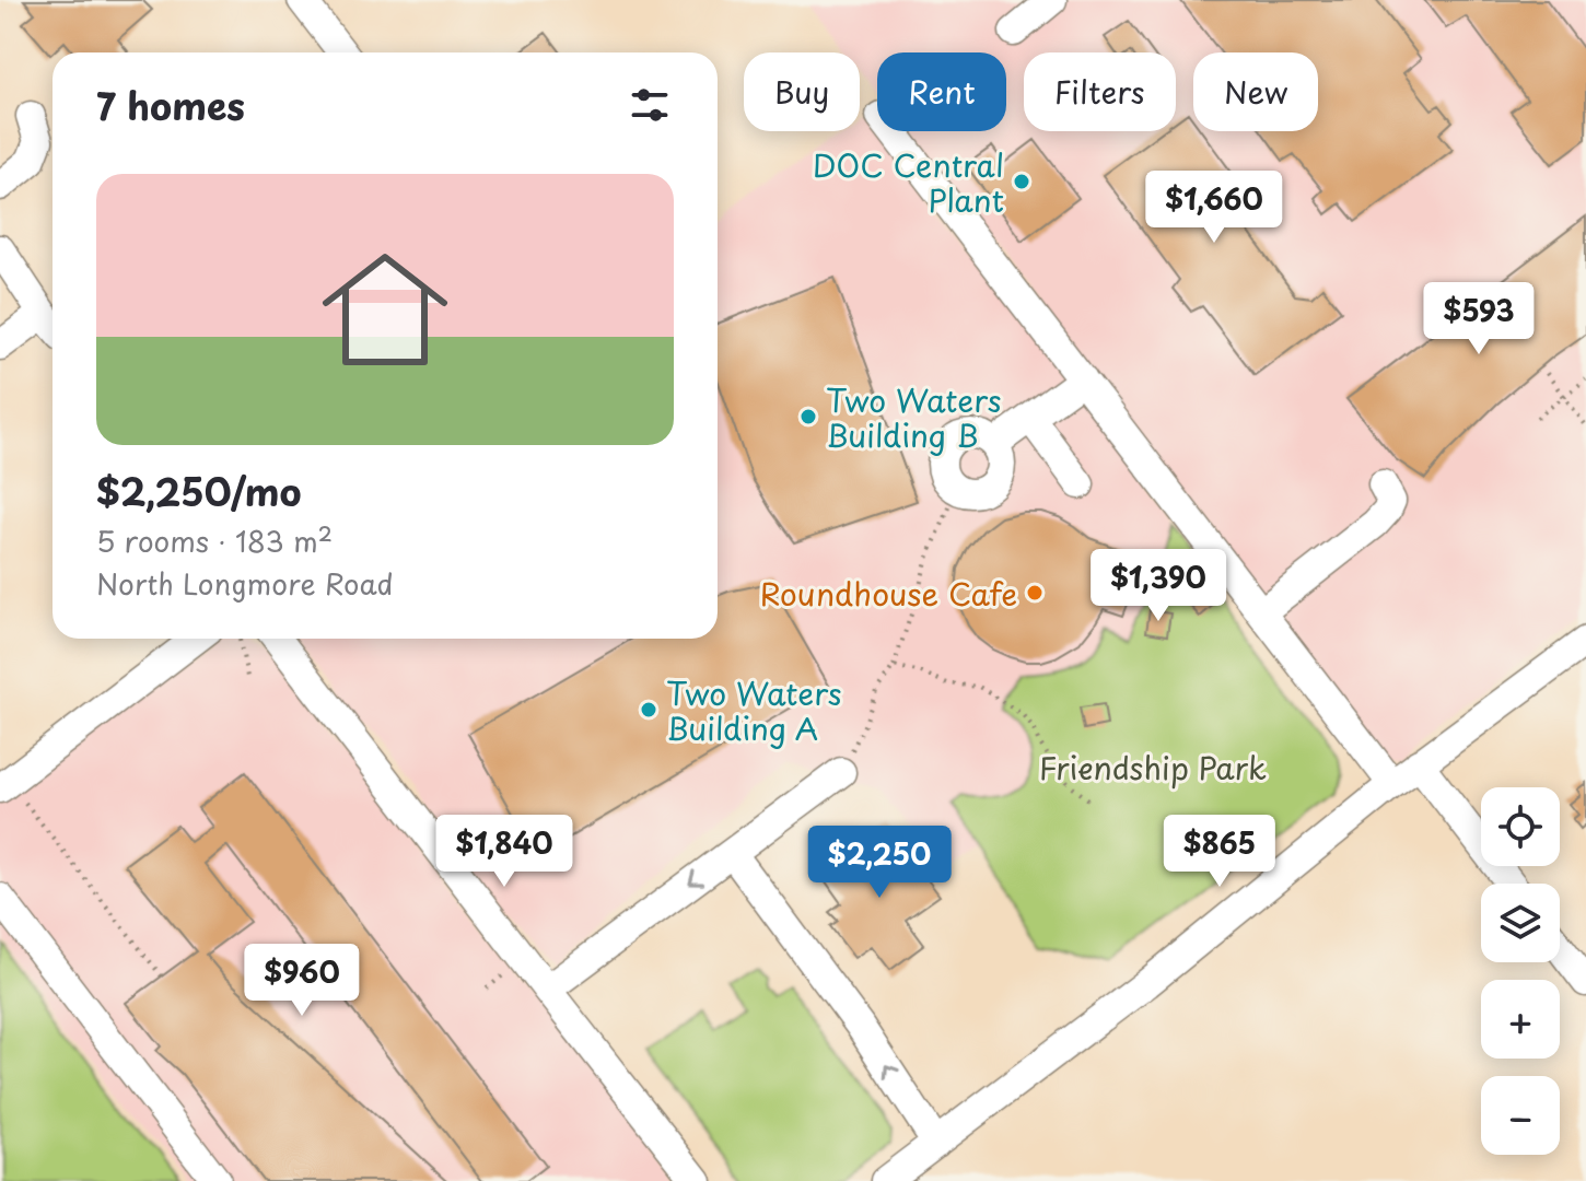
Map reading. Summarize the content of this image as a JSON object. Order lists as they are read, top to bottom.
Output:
{
  "parks": ["Friendship Park"],
  "places": [
    "DOC Central Plant",
    "Two Waters Building B",
    "Roundhouse Cafe",
    "Two Waters Building A"
  ],
  "page": {
    "chip": [
      "Buy",
      "Rent",
      "Filters",
      "New"
    ],
    "heading": "7 homes",
    "list": [
      {
        "name": "$2,250/mo",
        "note": "5 rooms · 183 m² · North Longmore Road"
      }
    ],
    "price": [
      "$1,660",
      "$593",
      "$1,390",
      "$1,840",
      "$865",
      "$2,250",
      "$960"
    ],
    "map_buttons": ["+", "−"]
  }
}
